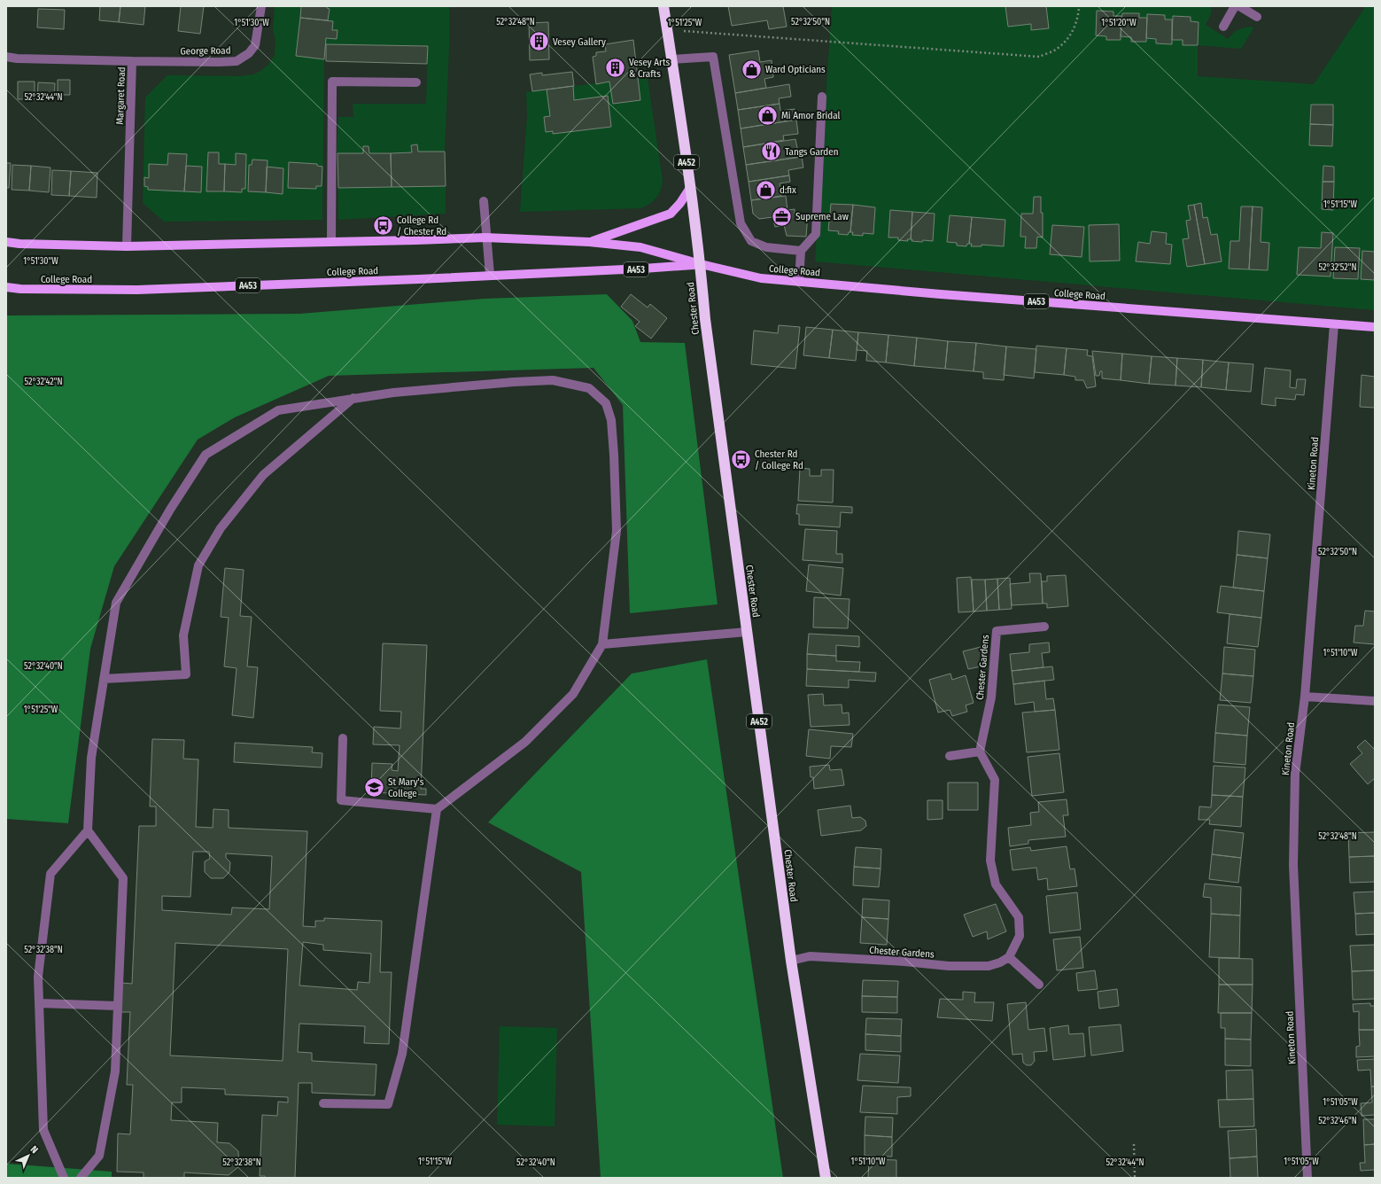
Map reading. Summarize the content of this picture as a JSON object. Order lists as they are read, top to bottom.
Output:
{
  "streets": {
    "highway": ["A452", "Chester Road"],
    "main road": ["A453", "College Road"],
    "street": [
      "George Road",
      "Margaret Road",
      "Kineton Road",
      "Chester Gardens"
    ]
  },
  "crossings": [
    ["George Road", "Margaret Road"],
    ["Margaret Road", "College Road"],
    ["College Road", "Chester Road"],
    ["College Road", "Kineton Road"],
    ["Chester Road", "Chester Gardens"]
  ],
  "places": {
    "building": ["Vesey Gallery", "Vesey Arts & Crafts"],
    "shop": ["Ward Opticians", "Mi Amor Bridal", "d:fix"],
    "restaurant": ["Tangs Garden"],
    "office": ["Supreme Law"],
    "bus stop": ["College Rd / Chester Rd", "Chester Rd / College Rd"],
    "school or university": ["St Mary's College"]
  },
  "north": "top right",
  "coordinates": [
    "52°32'48\"N",
    "52°32'50\"N",
    "1°51'30\"W",
    "1°51'25\"W",
    "1°51'20\"W",
    "52°32'44\"N",
    "1°51'15\"W",
    "52°32'52\"N",
    "52°32'42\"N",
    "1°51'10\"W",
    "52°32'40\"N",
    "52°32'38\"N",
    "1°51'05\"W",
    "52°32'46\"N"
  ]
}
